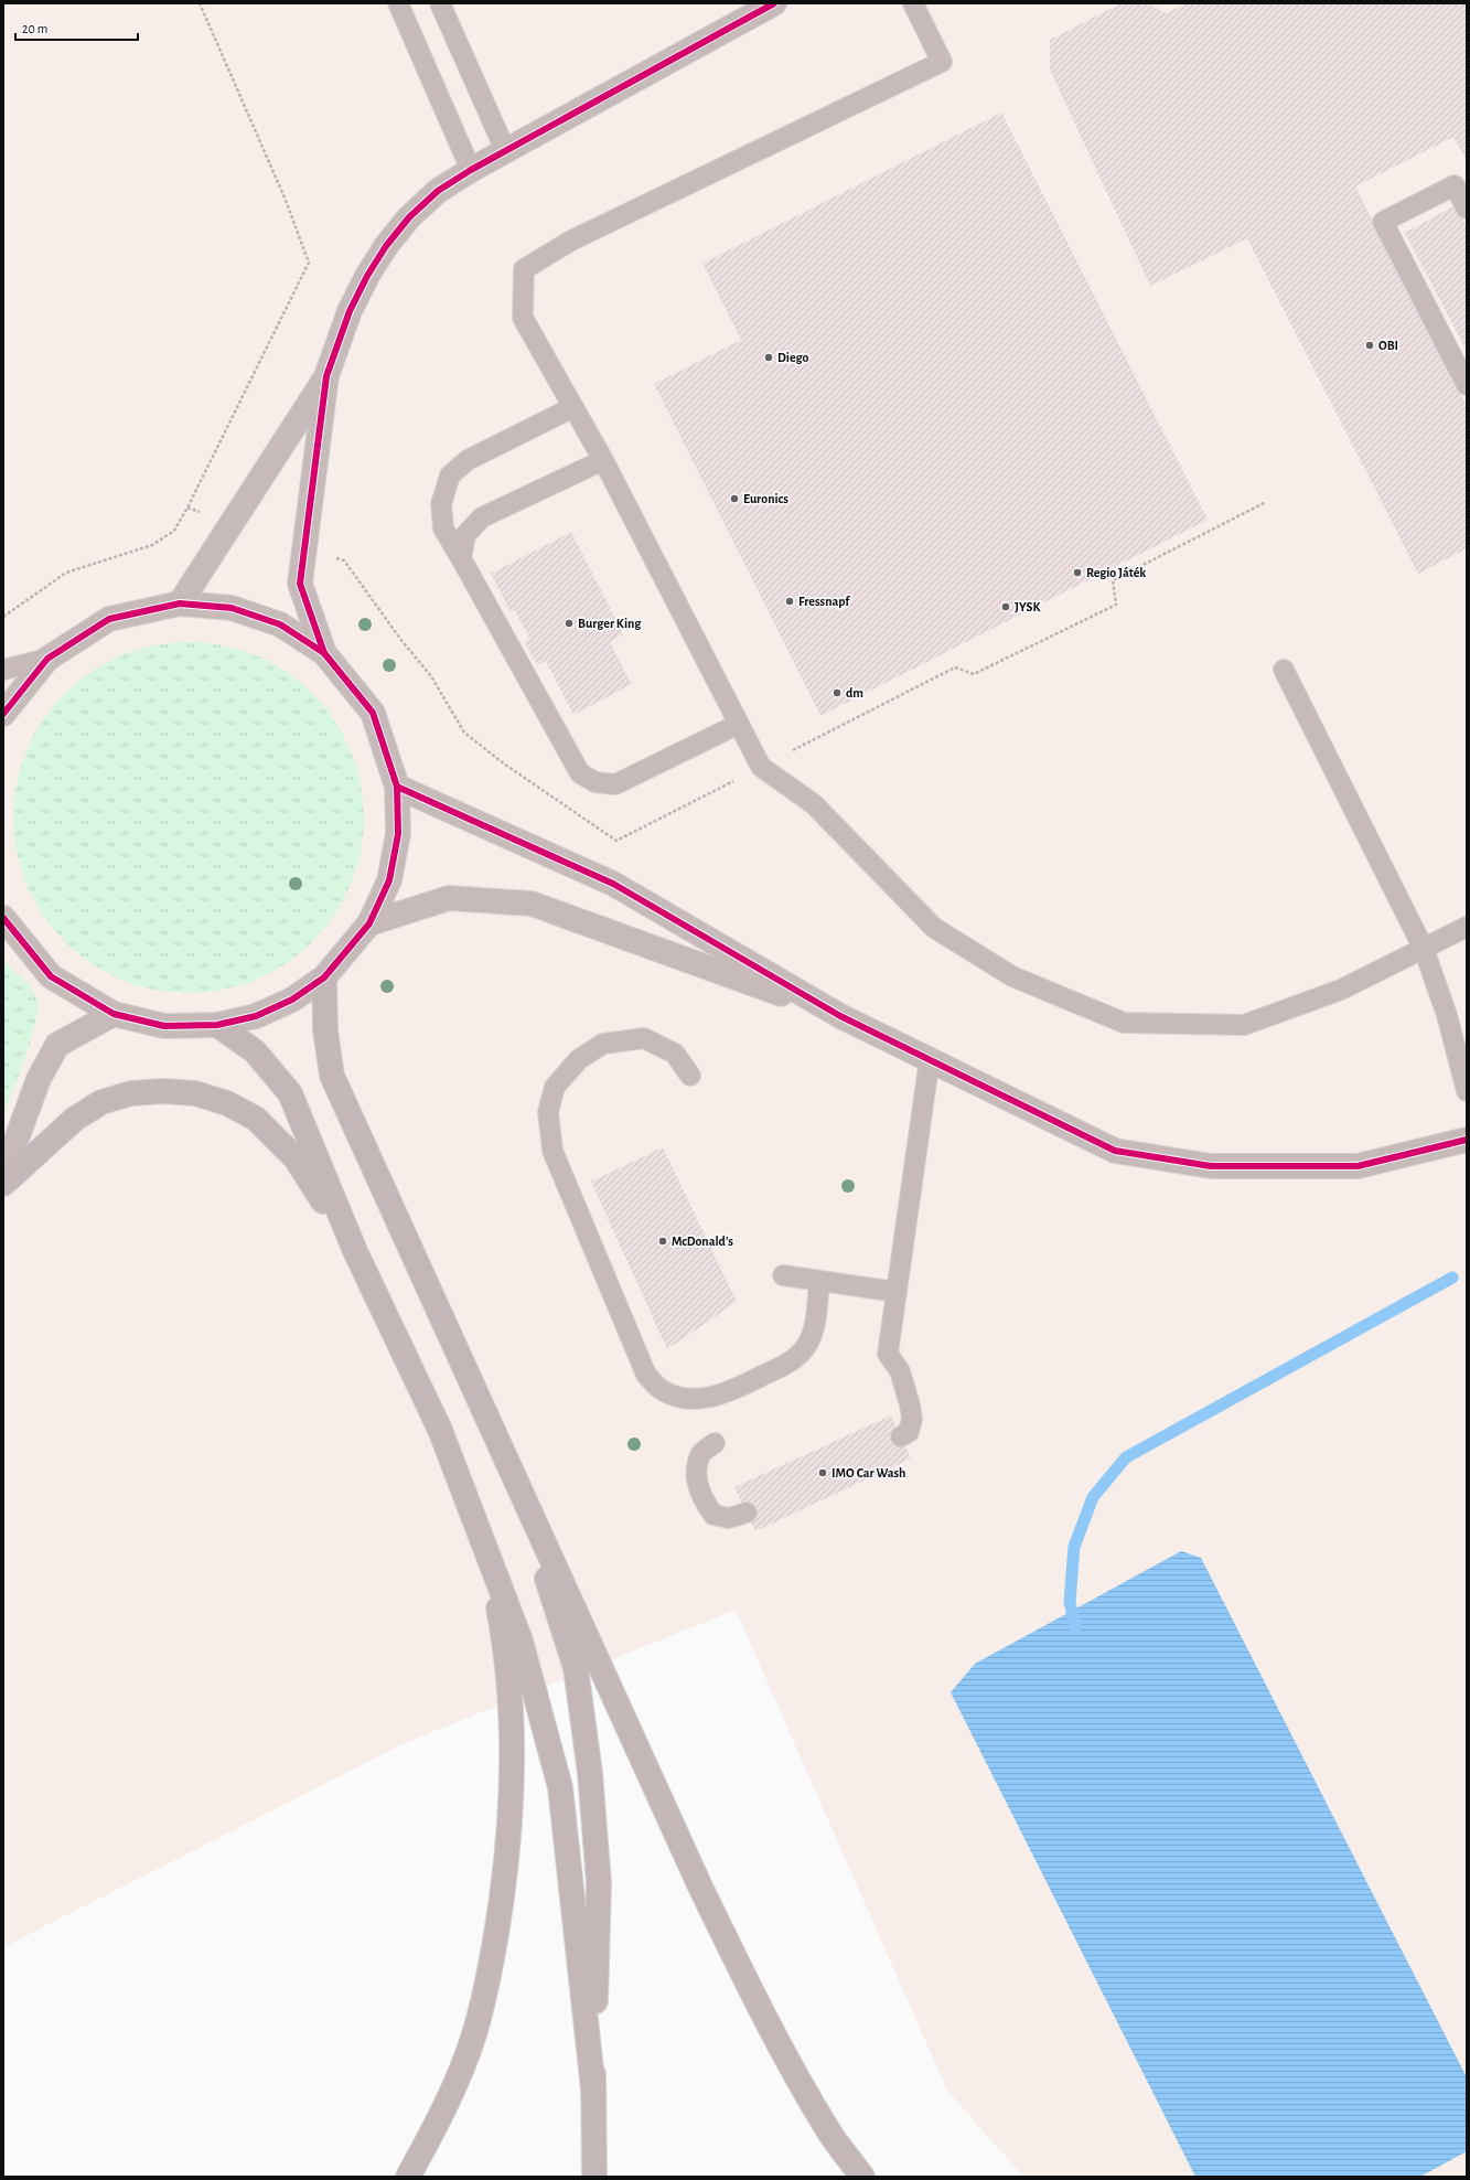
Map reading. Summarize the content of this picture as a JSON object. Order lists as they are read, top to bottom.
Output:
{
  "places": [
    "OBI",
    "Diego",
    "Euronics",
    "Regio Játék",
    "Fressnapf",
    "JYSK",
    "Burger King",
    "dm",
    "McDonald's",
    "IMO Car Wash"
  ],
  "scale_bar": "20 m"
}
